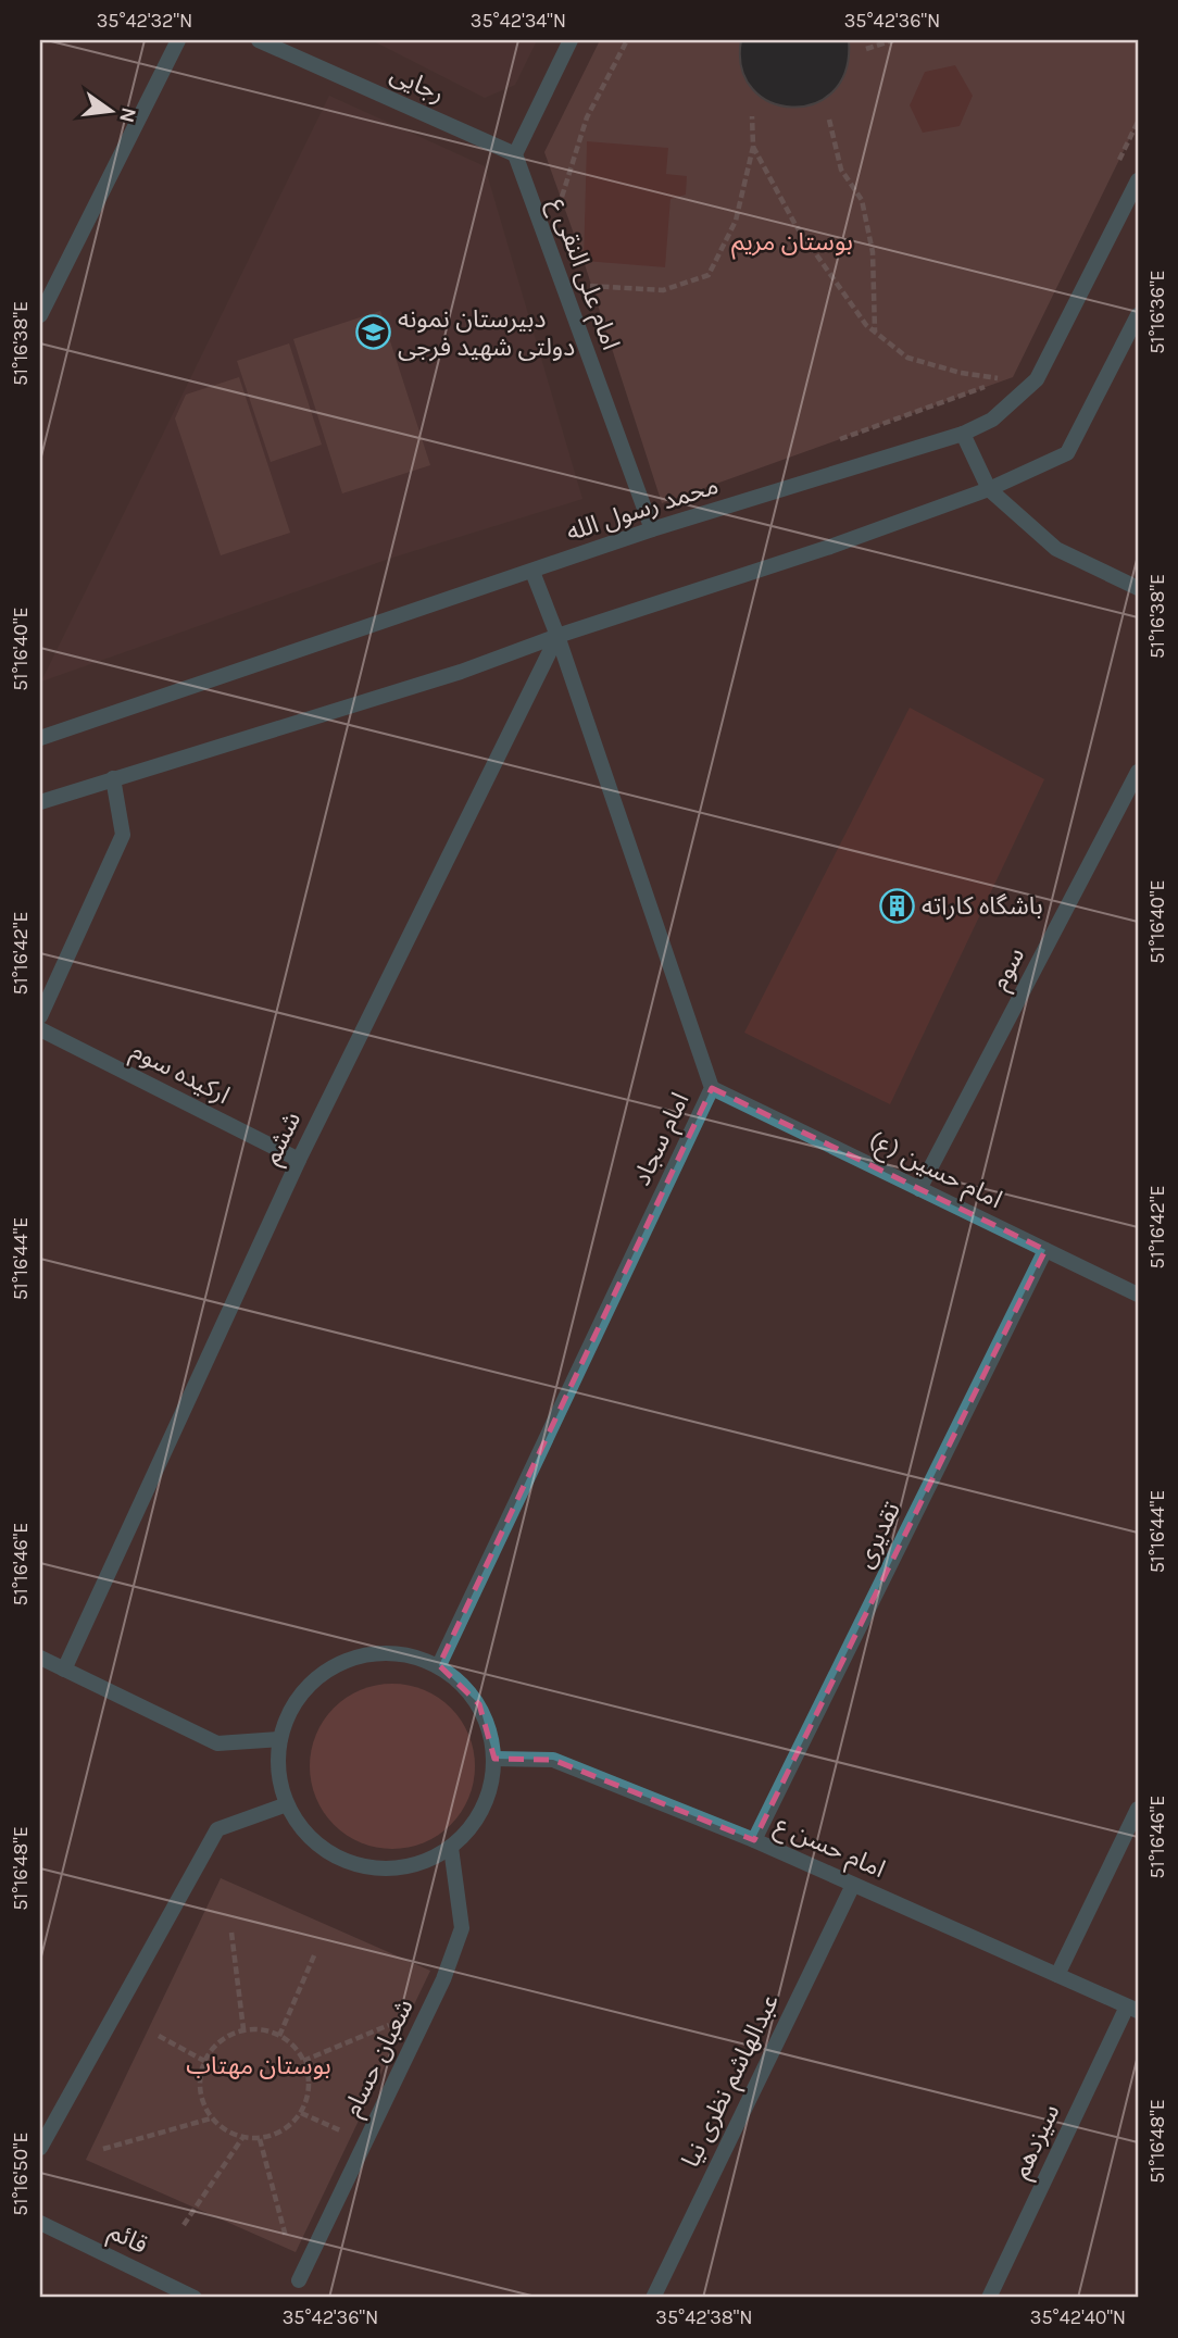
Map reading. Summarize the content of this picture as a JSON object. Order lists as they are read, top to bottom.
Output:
{
  "streets": {
    "street": [
      "رجایی",
      "امام علی النقی ع",
      "محمد رسول الله",
      "سوم",
      "ارکیده سوم",
      "ششم",
      "امام سجاد",
      "امام حسین (ع)",
      "تقدیری",
      "امام حسن ع",
      "شعبان حسام",
      "عبدالهاشم نظری نیا",
      "سیزدهم",
      "قائم"
    ]
  },
  "crossings": [
    ["رجایی", "امام علی النقی ع"],
    ["امام علی النقی ع", "محمد رسول الله"],
    ["محمد رسول الله", "امام سجاد"],
    ["سوم", "امام حسین (ع)"],
    ["ارکیده سوم", "ششم"],
    ["ششم", "امام سجاد"],
    ["امام سجاد", "امام حسین (ع)"],
    ["امام سجاد", "امام حسن ع"],
    ["امام سجاد", "شعبان حسام"],
    ["امام حسین (ع)", "تقدیری"],
    ["تقدیری", "امام حسن ع"],
    ["امام حسن ع", "شعبان حسام"],
    ["امام حسن ع", "عبدالهاشم نظری نیا"],
    ["امام حسن ع", "سیزدهم"]
  ],
  "parks": ["بوستان مریم", "بوستان مهتاب"],
  "places": {
    "school or university": ["دبیرستان نمونه دولتی شهید فرجی"],
    "building": ["باشگاه کاراته"]
  },
  "north": "right",
  "coordinates": [
    "35°42'32\"N",
    "35°42'34\"N",
    "35°42'36\"N",
    "51°16'36\"E",
    "51°16'38\"E",
    "51°16'40\"E",
    "51°16'42\"E",
    "51°16'44\"E",
    "51°16'46\"E",
    "51°16'48\"E",
    "51°16'50\"E",
    "35°42'38\"N",
    "35°42'40\"N"
  ]
}
